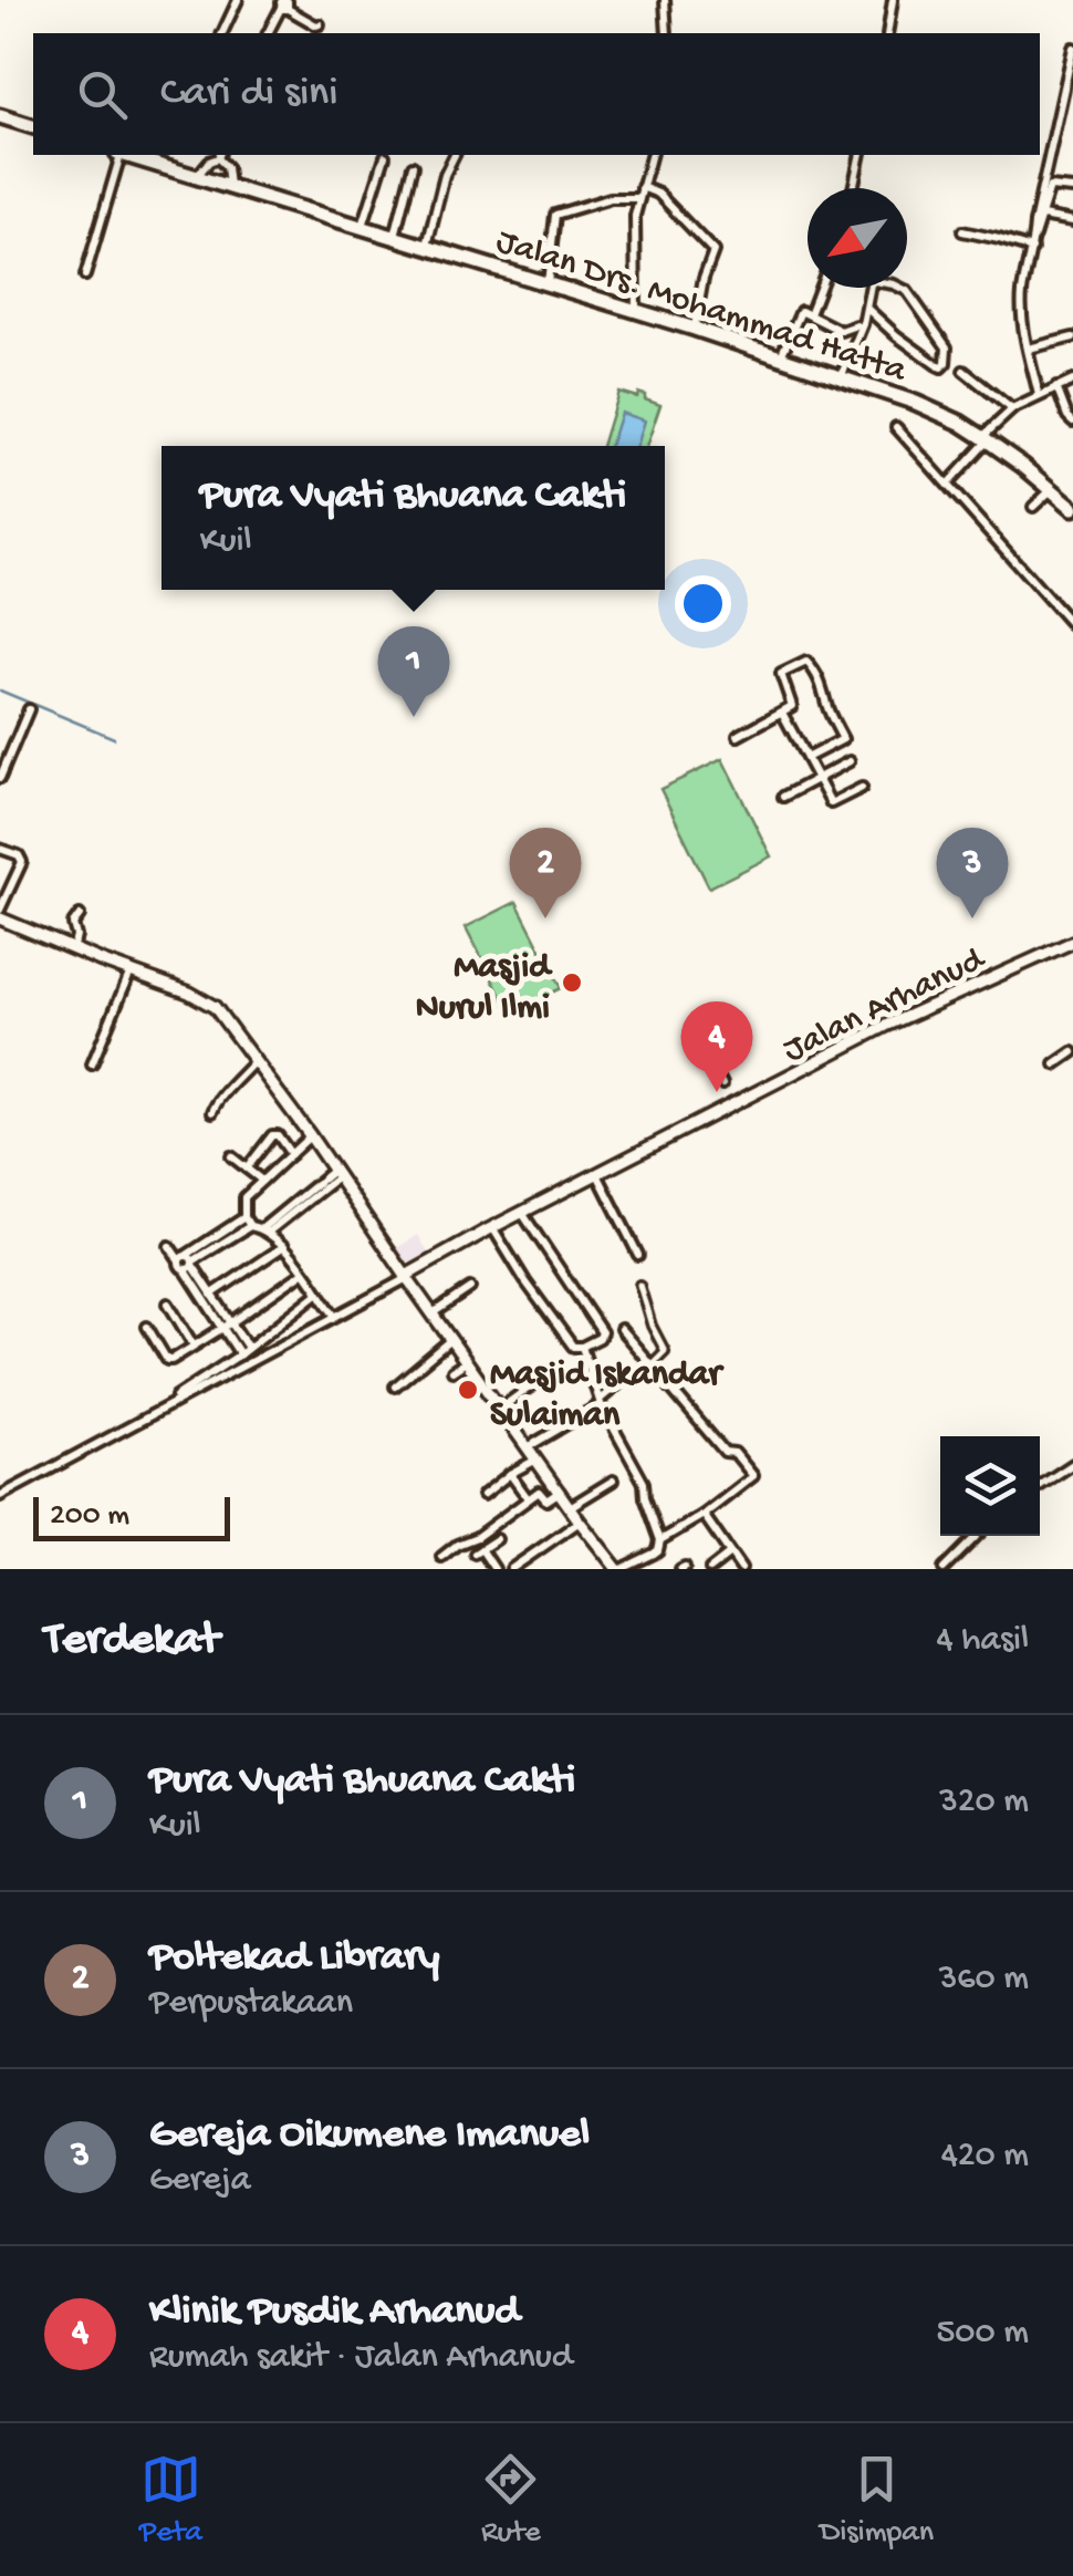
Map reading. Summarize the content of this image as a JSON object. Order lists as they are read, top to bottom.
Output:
{
  "streets": {
    "main road": ["Jalan Drs. Mohammad Hatta"],
    "street": ["Jalan Arhanud"]
  },
  "places": ["Masjid Nurul Ilmi", "Masjid Iskandar Sulaiman"],
  "scale_bar": "200 m",
  "north": "bottom left",
  "page": {
    "search": "Cari di sini",
    "popup": ["Pura Vyati Bhuana Cakti", "Kuil"],
    "pins": [
      "1",
      "2",
      "3",
      "4"
    ],
    "scale": "200 m",
    "heading": ["Terdekat", "4 hasil"],
    "list": [
      {
        "mark": "1",
        "name": "Pura Vyati Bhuana Cakti",
        "note": "Kuil",
        "value": "320 m"
      },
      {
        "mark": "2",
        "name": "Poltekad Library",
        "note": "Perpustakaan",
        "value": "360 m"
      },
      {
        "mark": "3",
        "name": "Gereja Oikumene Imanuel",
        "note": "Gereja",
        "value": "420 m"
      },
      {
        "mark": "4",
        "name": "Klinik Pusdik Arhanud",
        "note": "Rumah sakit · Jalan Arhanud",
        "value": "500 m"
      }
    ],
    "nav": ["Peta", "Rute", "Disimpan"]
  }
}
